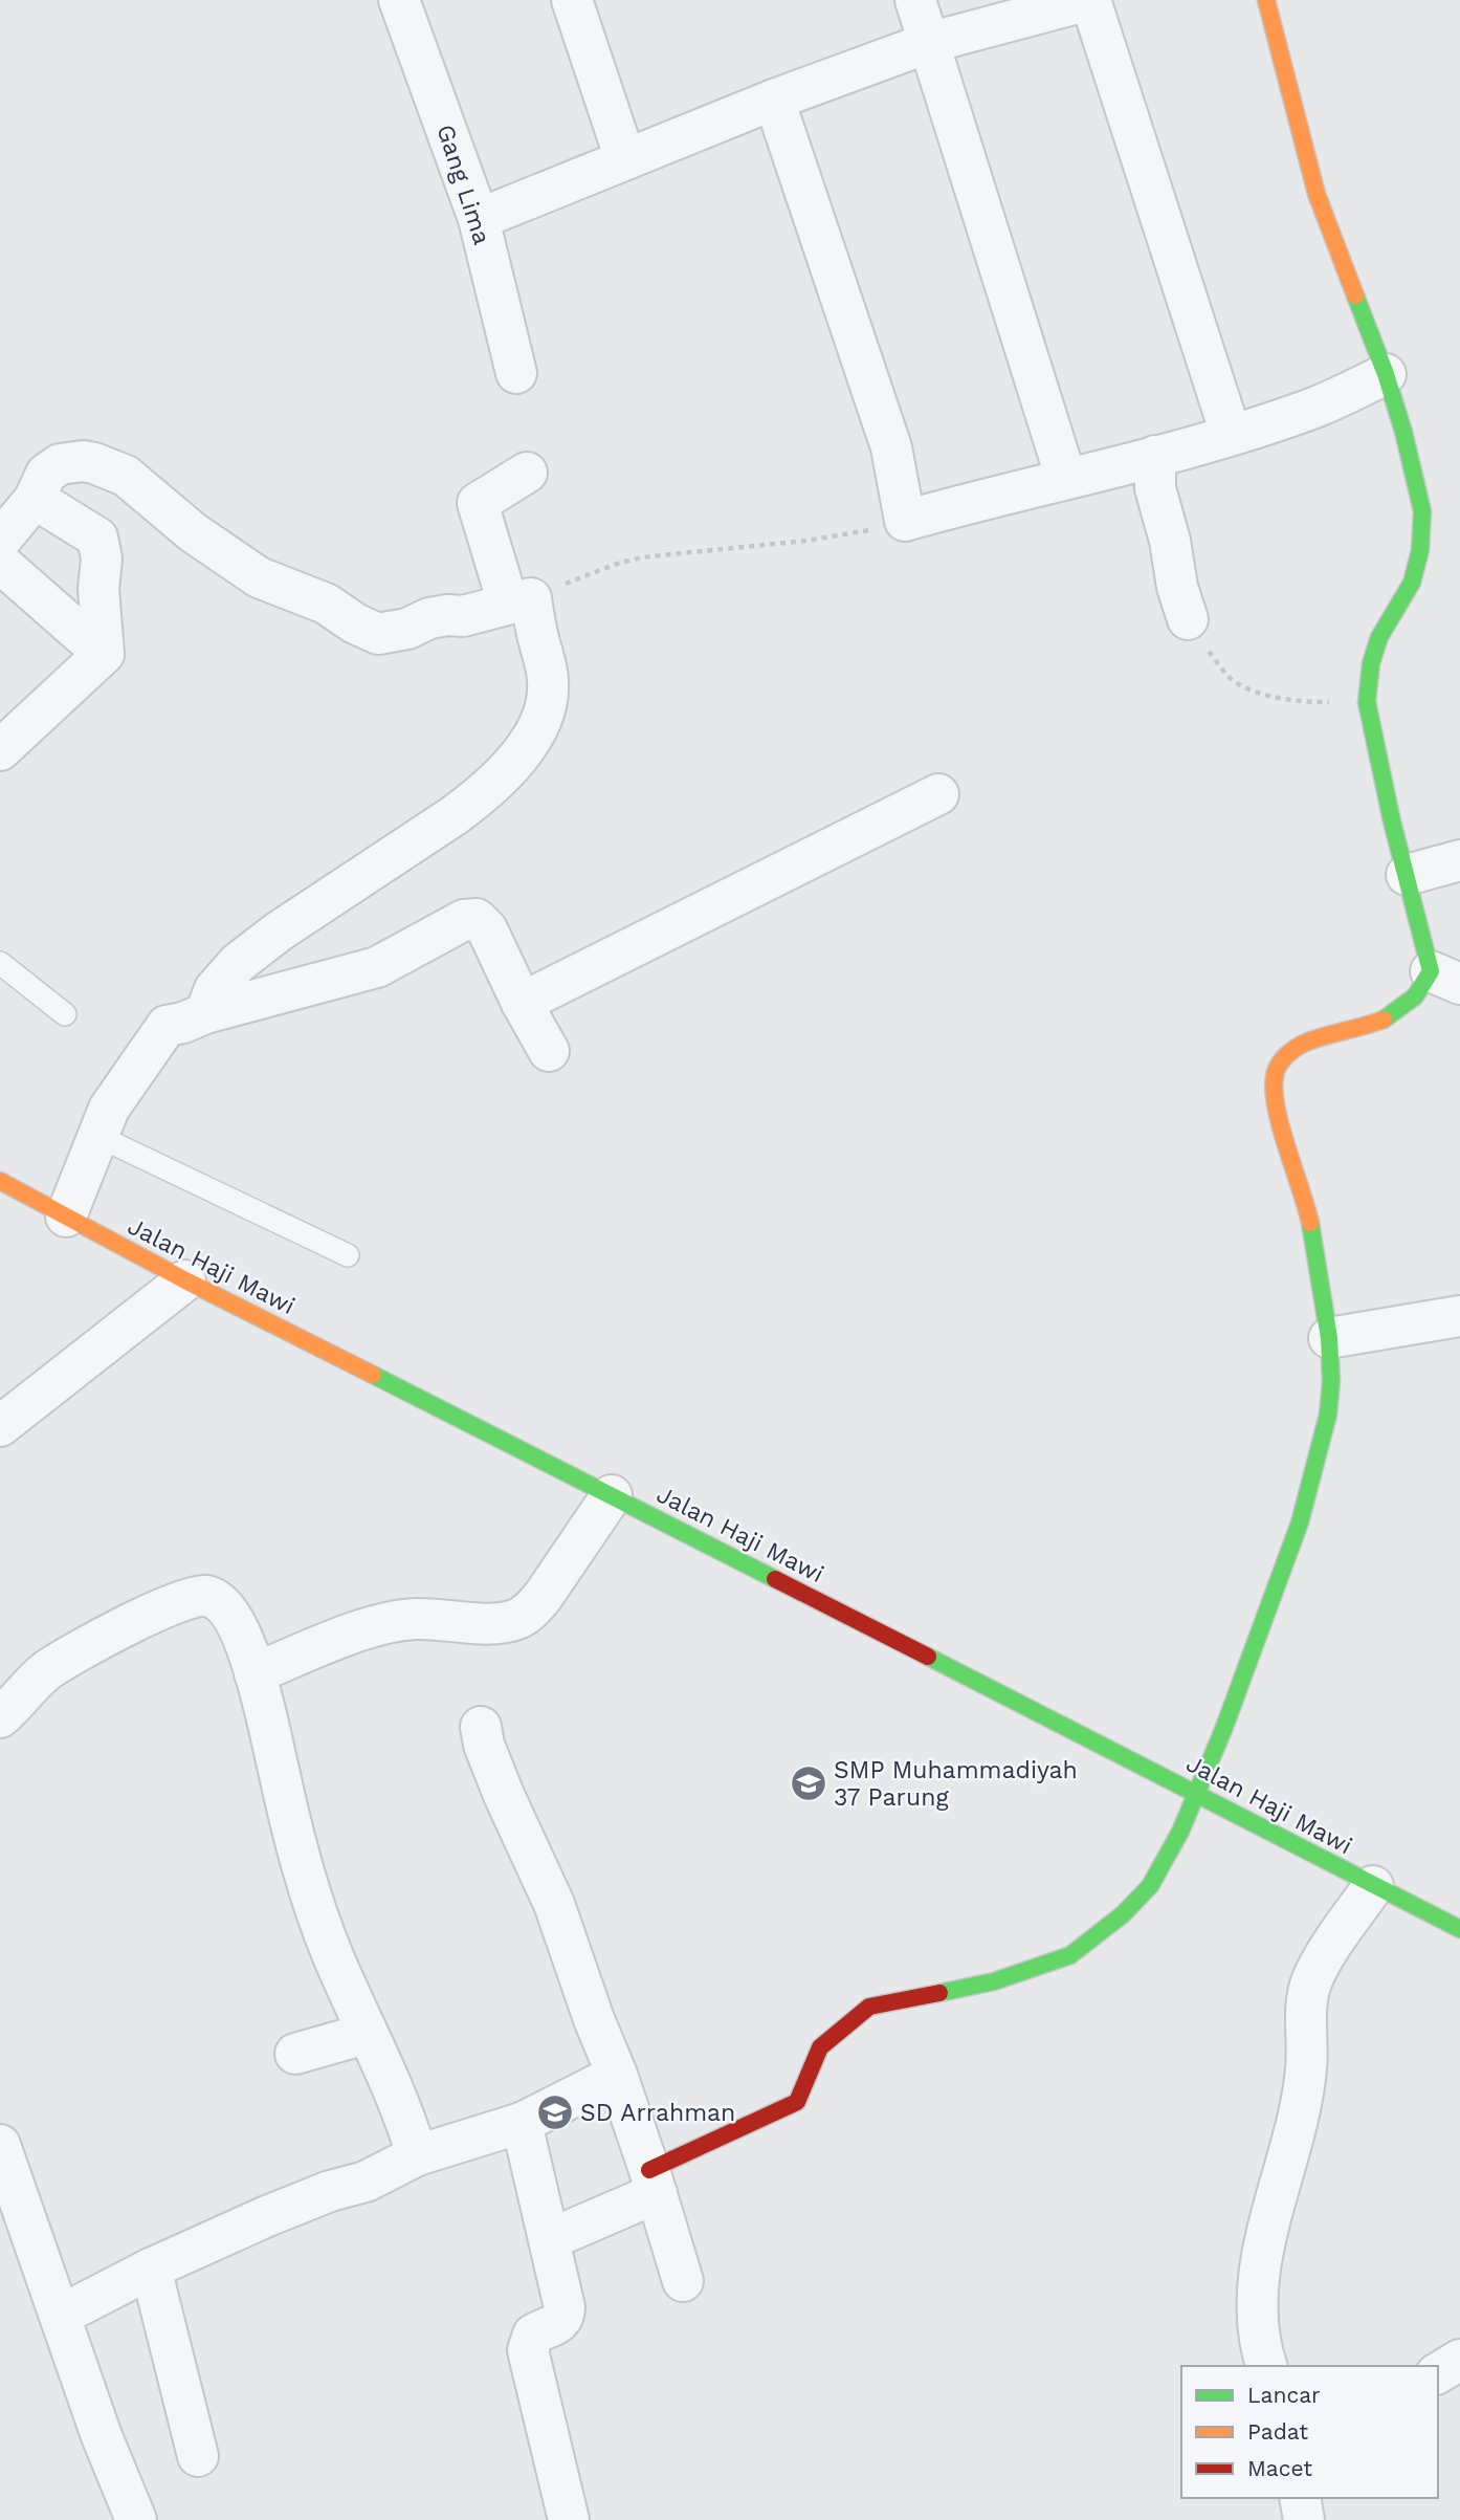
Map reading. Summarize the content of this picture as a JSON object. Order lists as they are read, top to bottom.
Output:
{
  "streets": {
    "street": ["Gang Lima", "Jalan Haji Mawi"]
  },
  "places": {
    "school or university": ["SMP Muhammadiyah 37 Parung", "SD Arrahman"]
  },
  "legend": ["Lancar", "Padat", "Macet"]
}
